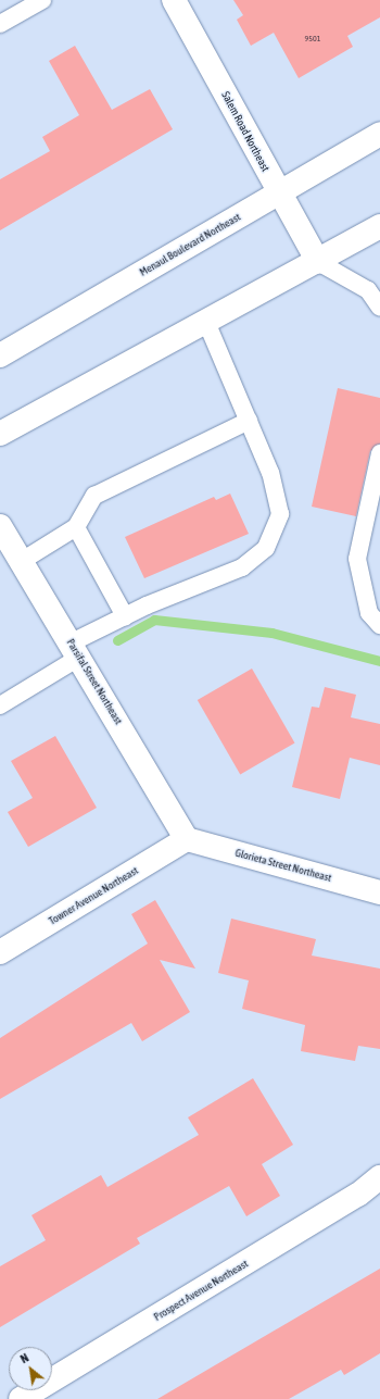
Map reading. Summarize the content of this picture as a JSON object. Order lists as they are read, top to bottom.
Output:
{
  "streets": {
    "street": [
      "Salem Road Northeast",
      "Menaul Boulevard Northeast",
      "Parsifal Street Northeast",
      "Glorieta Street Northeast",
      "Towner Avenue Northeast",
      "Prospect Avenue Northeast"
    ]
  },
  "crossings": [
    ["Salem Road Northeast", "Menaul Boulevard Northeast"],
    ["Parsifal Street Northeast", "Glorieta Street Northeast"],
    ["Parsifal Street Northeast", "Towner Avenue Northeast"],
    ["Glorieta Street Northeast", "Towner Avenue Northeast"]
  ],
  "house_numbers": ["9501"],
  "north": "top left"
}
